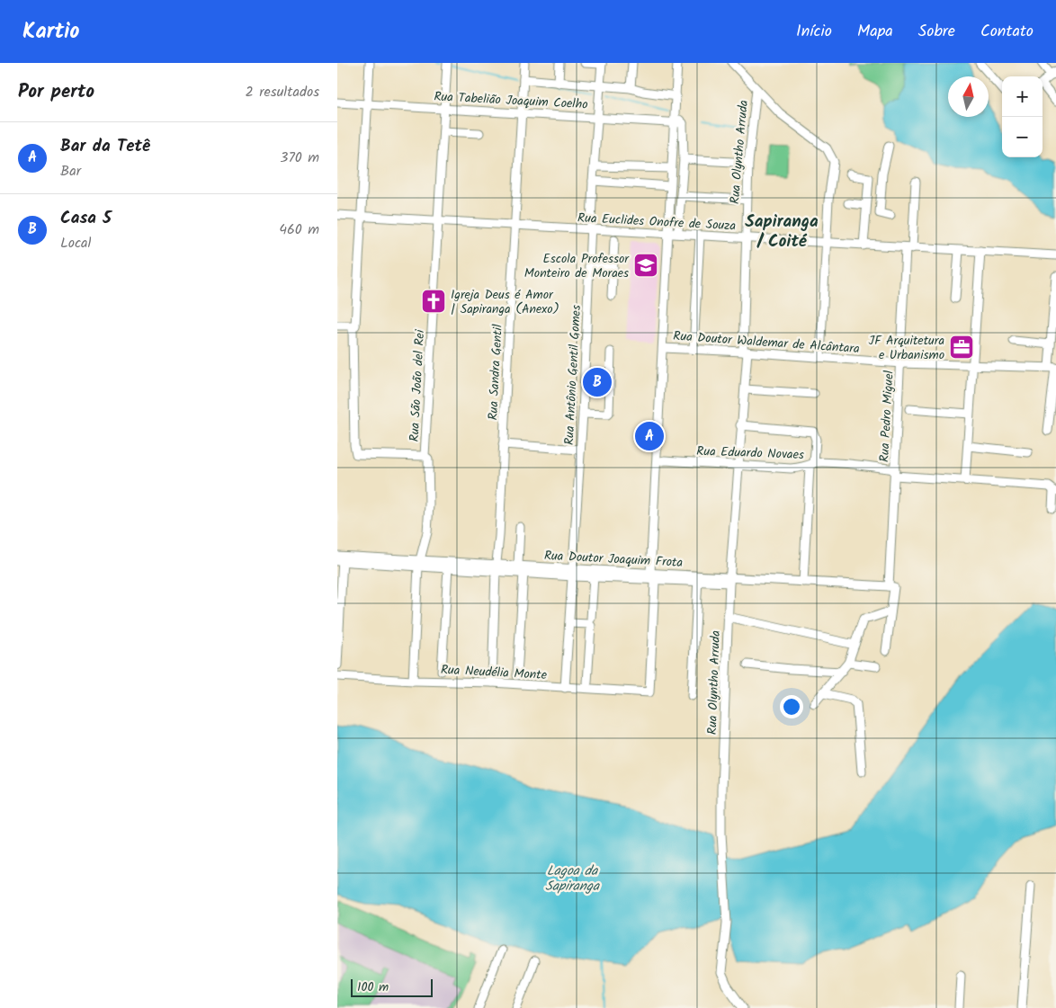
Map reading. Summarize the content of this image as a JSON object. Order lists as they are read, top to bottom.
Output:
{
  "streets": {
    "street": [
      "Rua Tabelião Joaquim Coelho",
      "Rua Olyntho Arruda",
      "Rua Euclides Onofre de Souza",
      "Rua Doutor Waldemar de Alcântara",
      "Rua Sandra Gentil",
      "Rua Antônio Gentil Gomes",
      "Rua São João del Rei",
      "Rua Pedro Miguel",
      "Rua Eduardo Novaes",
      "Rua Doutor Joaquim Frota",
      "Rua Neudélia Monte"
    ]
  },
  "crossings": [
    ["Rua Tabelião Joaquim Coelho", "Rua Sandra Gentil"],
    ["Rua Tabelião Joaquim Coelho", "Rua Antônio Gentil Gomes"],
    ["Rua Tabelião Joaquim Coelho", "Rua São João del Rei"],
    ["Rua Olyntho Arruda", "Rua Euclides Onofre de Souza"],
    ["Rua Olyntho Arruda", "Rua Doutor Waldemar de Alcântara"],
    ["Rua Olyntho Arruda", "Rua Eduardo Novaes"],
    ["Rua Olyntho Arruda", "Rua Doutor Joaquim Frota"],
    ["Rua Euclides Onofre de Souza", "Rua Sandra Gentil"],
    ["Rua Euclides Onofre de Souza", "Rua Antônio Gentil Gomes"],
    ["Rua Euclides Onofre de Souza", "Rua São João del Rei"],
    ["Rua Euclides Onofre de Souza", "Rua Pedro Miguel"],
    ["Rua Doutor Waldemar de Alcântara", "Rua Pedro Miguel"],
    ["Rua Sandra Gentil", "Rua Doutor Joaquim Frota"],
    ["Rua Sandra Gentil", "Rua Neudélia Monte"],
    ["Rua Antônio Gentil Gomes", "Rua Doutor Joaquim Frota"],
    ["Rua Antônio Gentil Gomes", "Rua Neudélia Monte"],
    ["Rua São João del Rei", "Rua Doutor Joaquim Frota"],
    ["Rua São João del Rei", "Rua Neudélia Monte"],
    ["Rua Pedro Miguel", "Rua Eduardo Novaes"],
    ["Rua Pedro Miguel", "Rua Doutor Joaquim Frota"],
    ["Rua Doutor Joaquim Frota", "Rua Neudélia Monte"]
  ],
  "districts": ["Sapiranga / Coité"],
  "water": ["Lagoa da Sapiranga"],
  "places": {
    "school or university": ["Escola Professor Monteiro de Moraes"],
    "church": ["Igreja Deus é Amor | Sapiranga (Anexo)"],
    "office": ["JF Arquitetura e Urbanismo"]
  },
  "scale_bar": "100 m",
  "north": "top",
  "page": {
    "header": "Kartio",
    "nav": [
      "Início",
      "Mapa",
      "Sobre",
      "Contato"
    ],
    "heading": ["Por perto", "2 resultados"],
    "map_buttons": ["+", "−"],
    "list": [
      {
        "mark": "A",
        "name": "Bar da Tetê",
        "note": "Bar",
        "value": "370 m"
      },
      {
        "mark": "B",
        "name": "Casa 5",
        "note": "Local",
        "value": "460 m"
      }
    ],
    "pins": ["B", "A"],
    "scale": "100 m"
  }
}
